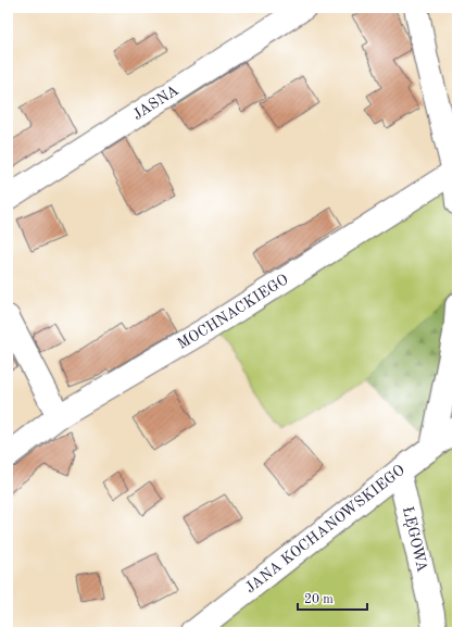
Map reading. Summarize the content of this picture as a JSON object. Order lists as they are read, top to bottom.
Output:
{
  "streets": {
    "street": [
      "JASNA",
      "MOCHNACKIEGO",
      "JANA KOCHANOWSKIEGO",
      "ŁĘGOWA"
    ]
  },
  "crossings": [
    ["JANA KOCHANOWSKIEGO", "ŁĘGOWA"]
  ],
  "scale_bar": "20 m"
}
